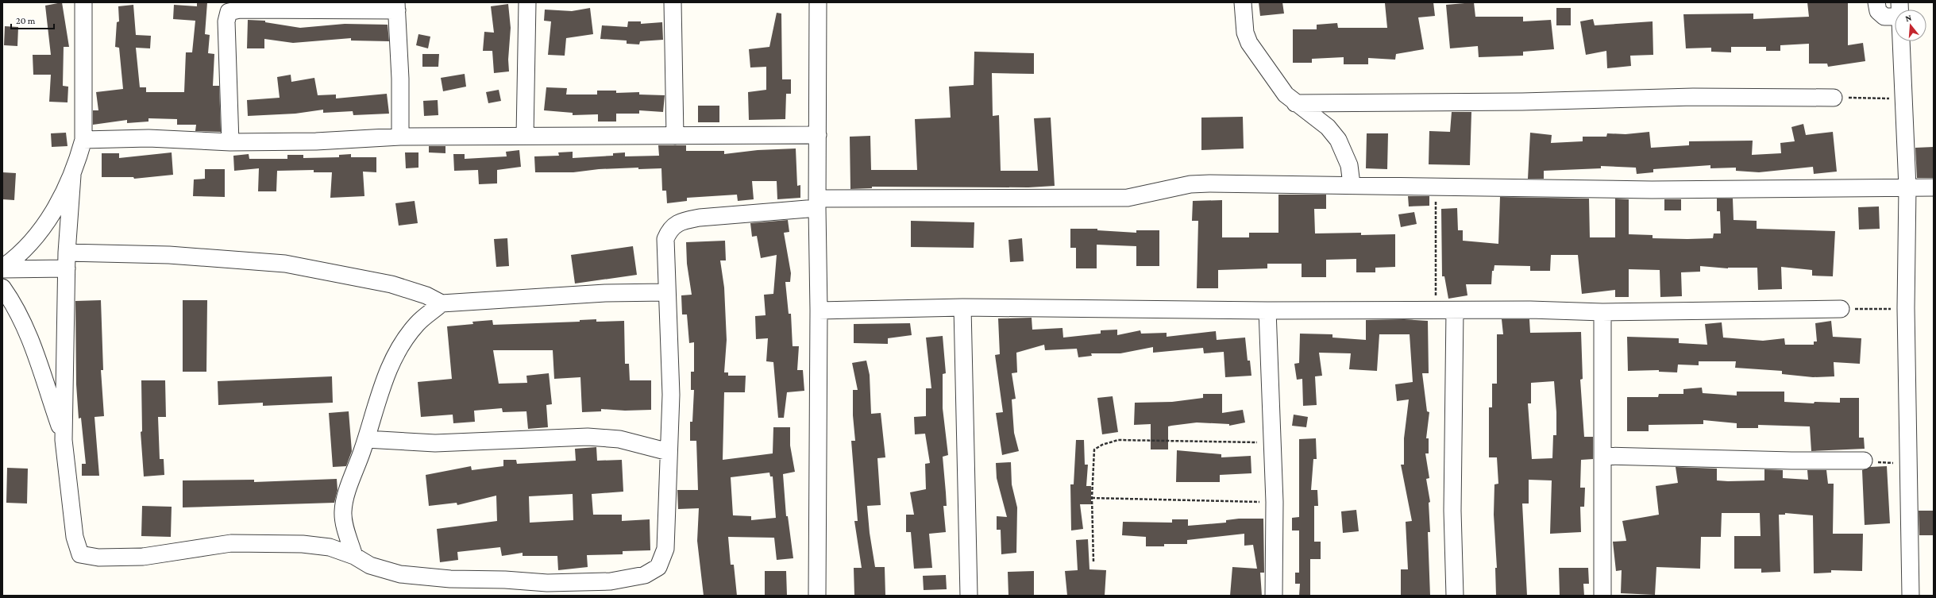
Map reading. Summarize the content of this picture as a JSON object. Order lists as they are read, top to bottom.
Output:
{
  "scale_bar": "20 m",
  "north": "top"
}
